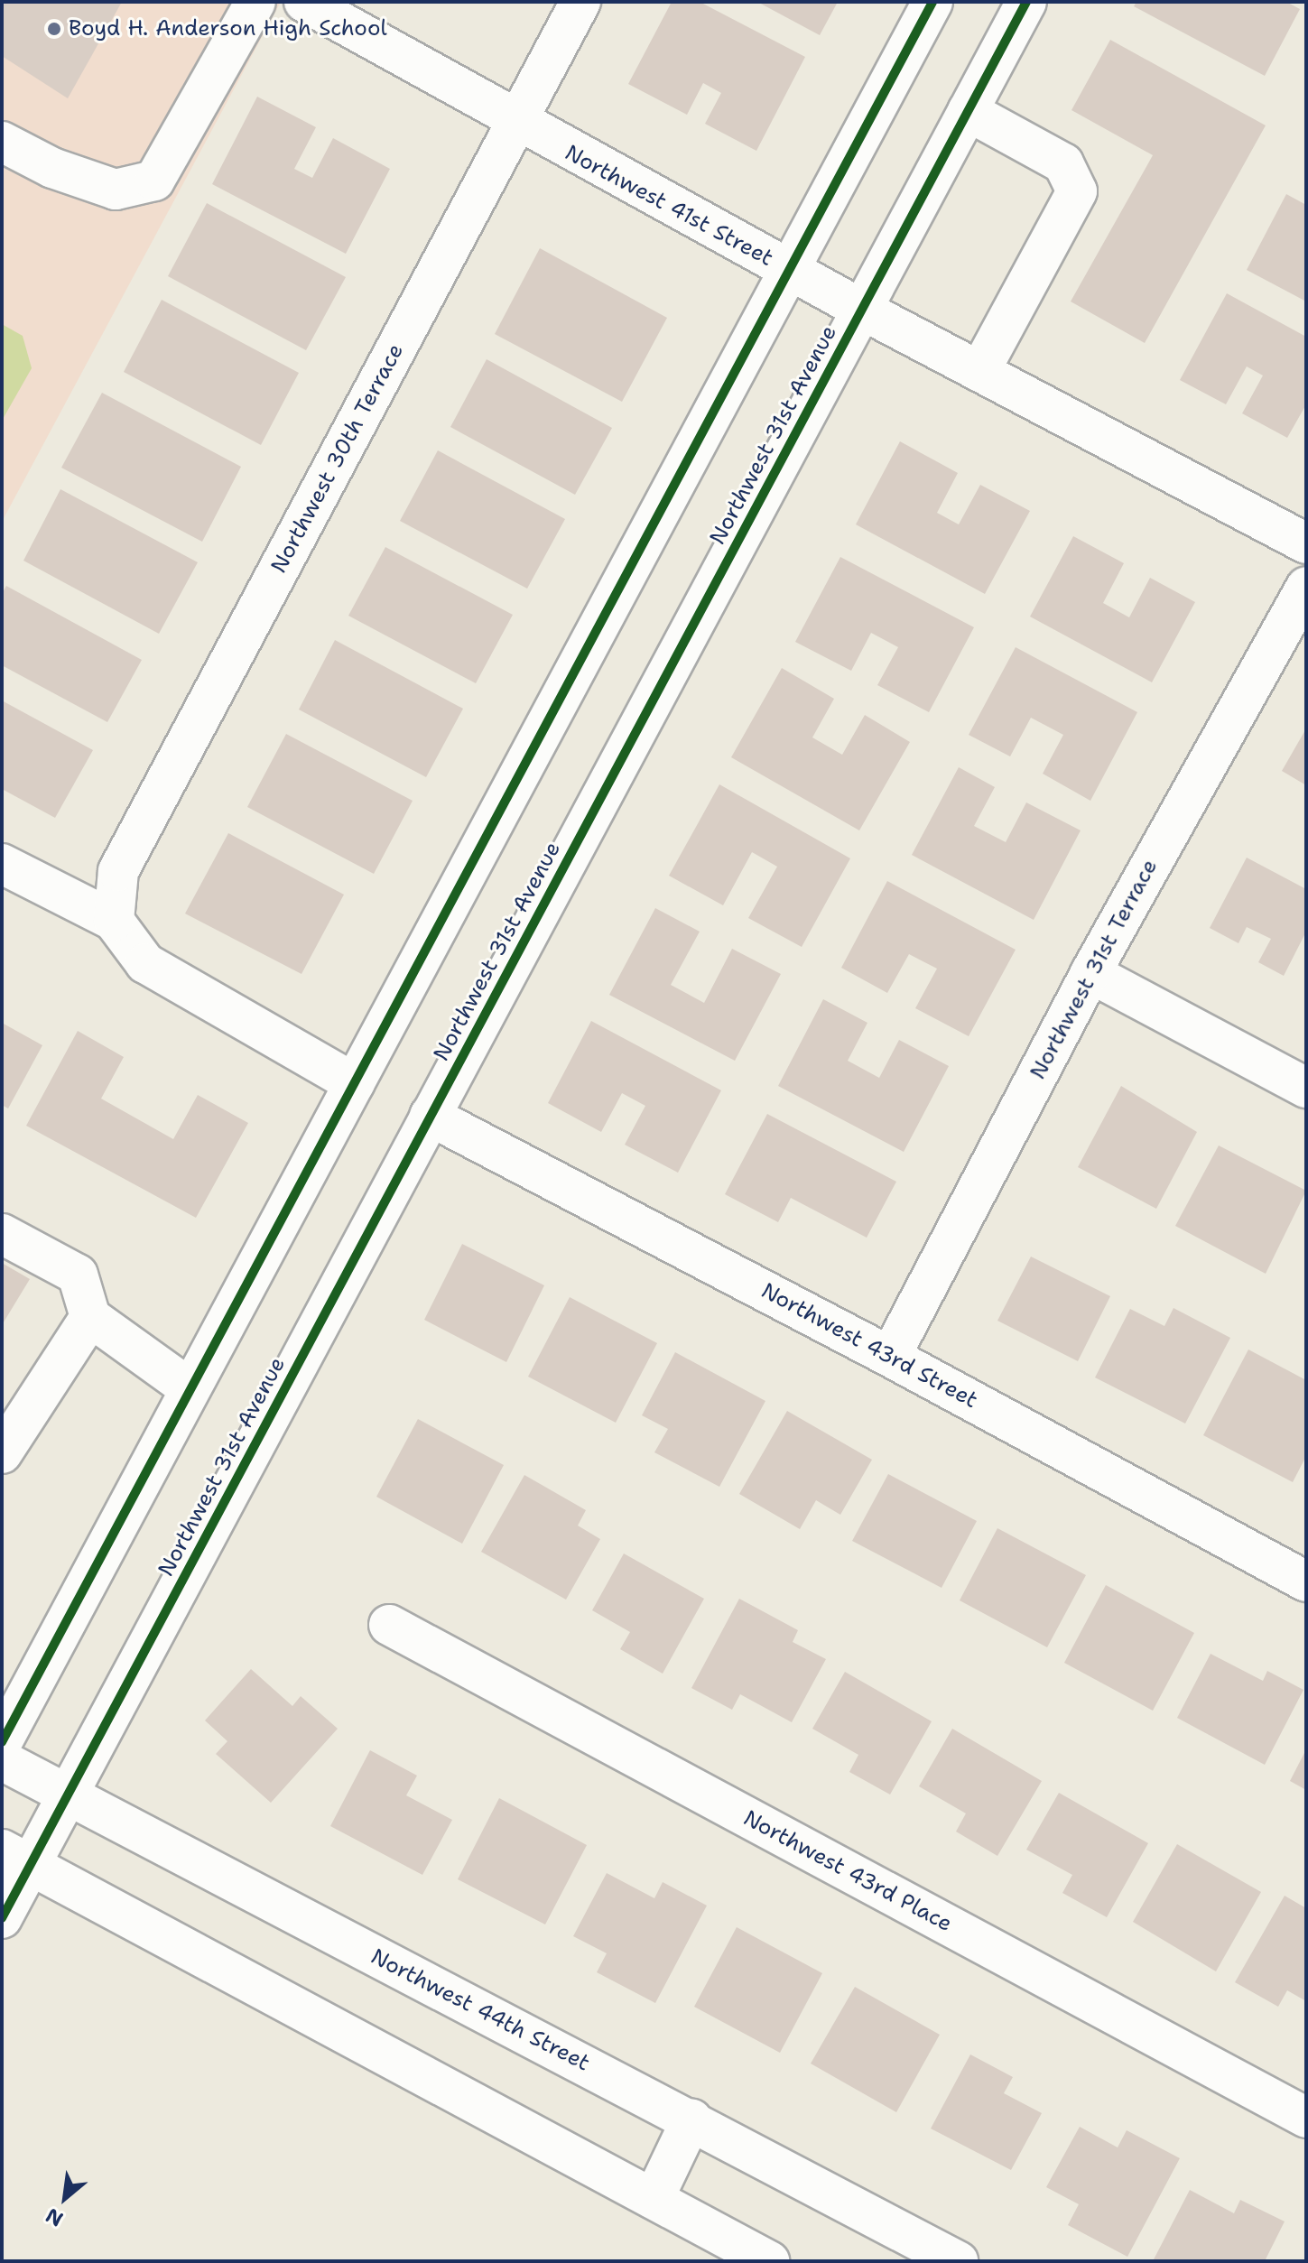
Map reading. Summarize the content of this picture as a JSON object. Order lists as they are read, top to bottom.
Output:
{
  "streets": {
    "street": [
      "Northwest 41st Street",
      "Northwest 31st Avenue",
      "Northwest 30th Terrace",
      "Northwest 31st Terrace",
      "Northwest 43rd Street",
      "Northwest 43rd Place",
      "Northwest 44th Street"
    ]
  },
  "crossings": [
    ["Northwest 41st Street", "Northwest 31st Avenue"],
    ["Northwest 41st Street", "Northwest 30th Terrace"],
    ["Northwest 31st Avenue", "Northwest 43rd Street"],
    ["Northwest 31st Avenue", "Northwest 44th Street"],
    ["Northwest 31st Terrace", "Northwest 43rd Street"]
  ],
  "places": ["Boyd H. Anderson High School"],
  "north": "bottom left"
}
